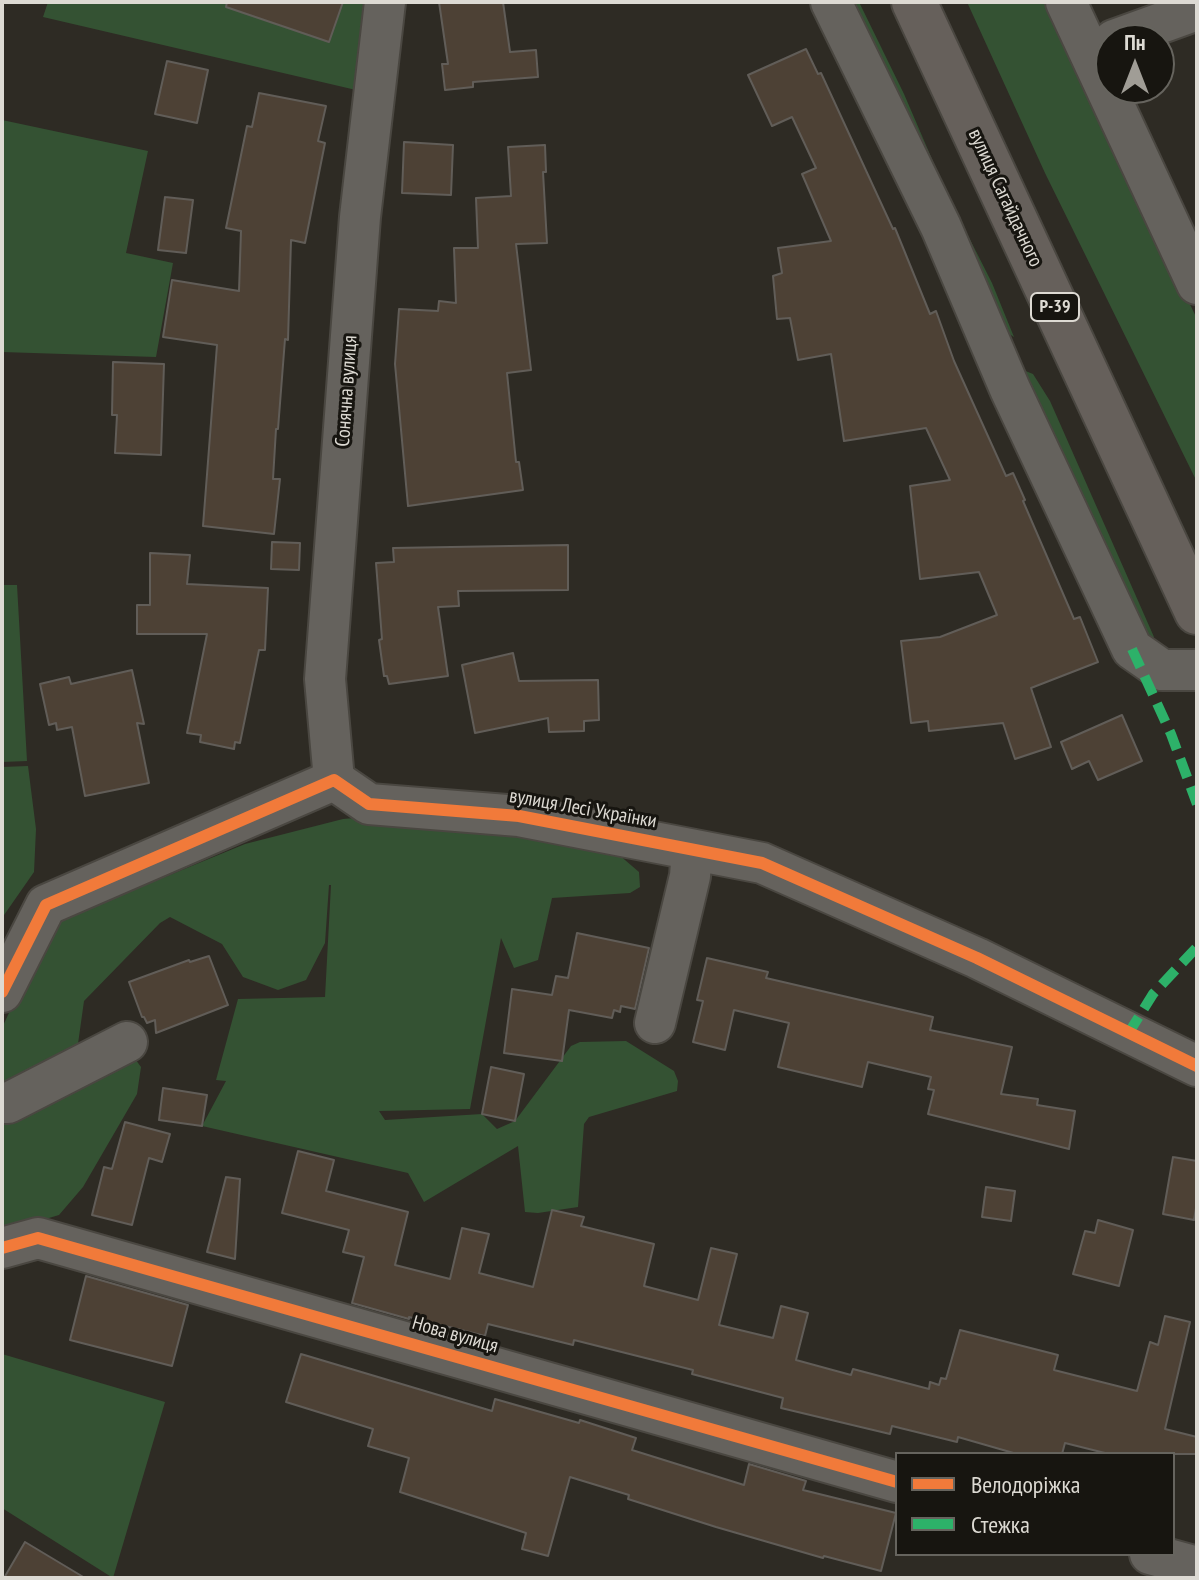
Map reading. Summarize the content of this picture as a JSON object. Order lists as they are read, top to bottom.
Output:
{
  "streets": {
    "main road": ["вулиця Сагайдачного", "Р-39"],
    "street": ["Сонячна вулиця", "вулиця Лесі Українки", "Нова вулиця"]
  },
  "crossings": [
    ["Сонячна вулиця", "вулиця Лесі Українки"]
  ],
  "legend": ["Велодоріжка", "Стежка"],
  "north": "top"
}
